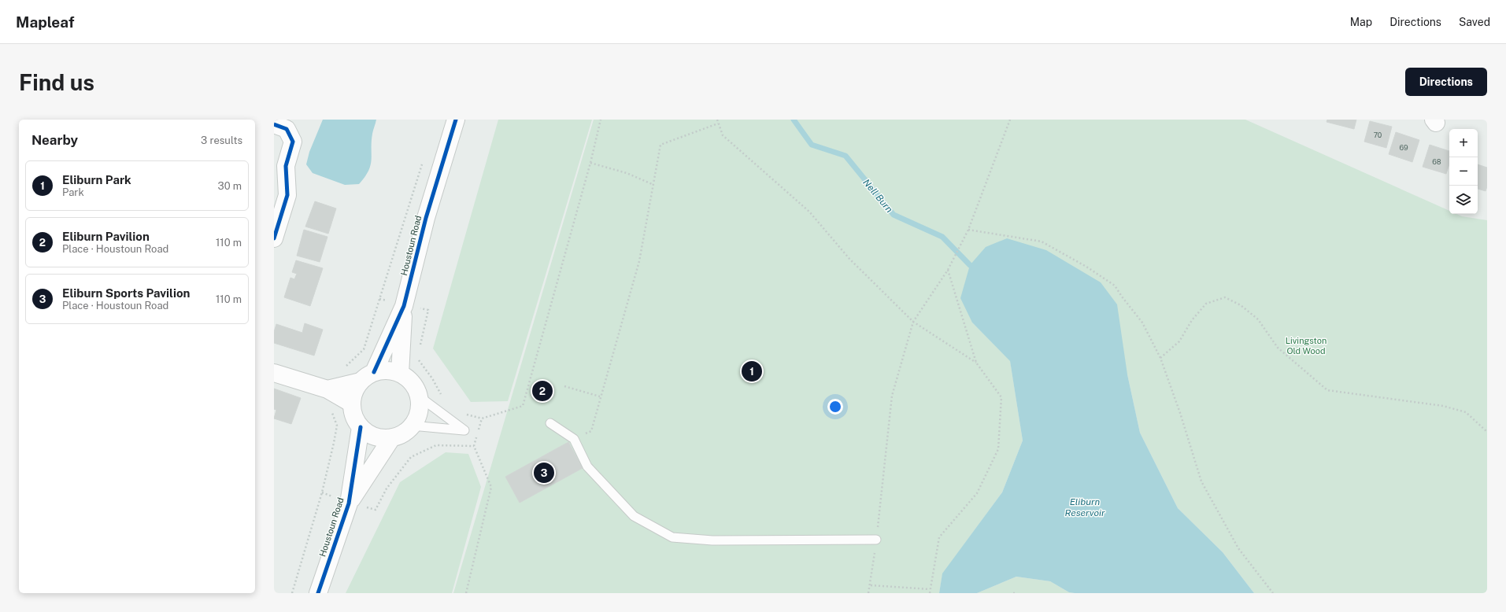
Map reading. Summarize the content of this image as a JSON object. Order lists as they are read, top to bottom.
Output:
{
  "streets": {
    "street": ["Houstoun Road"]
  },
  "water": ["Nell Burn", "Eliburn Reservoir"],
  "parks": ["Livingston Old Wood"],
  "house_numbers": ["70", "69", "68"],
  "page": {
    "header": "Mapleaf",
    "nav": ["Map", "Directions", "Saved"],
    "buttons": "Directions",
    "title": "Find us",
    "heading": ["Nearby", "3 results"],
    "map_buttons": ["+", "−"],
    "list": [
      {
        "mark": "1",
        "name": "Eliburn Park",
        "note": "Park",
        "value": "30 m"
      },
      {
        "mark": "2",
        "name": "Eliburn Pavilion",
        "note": "Place · Houstoun Road",
        "value": "110 m"
      },
      {
        "mark": "3",
        "name": "Eliburn Sports Pavilion",
        "note": "Place · Houstoun Road",
        "value": "110 m"
      }
    ],
    "pins": ["1", "2", "3"]
  }
}
